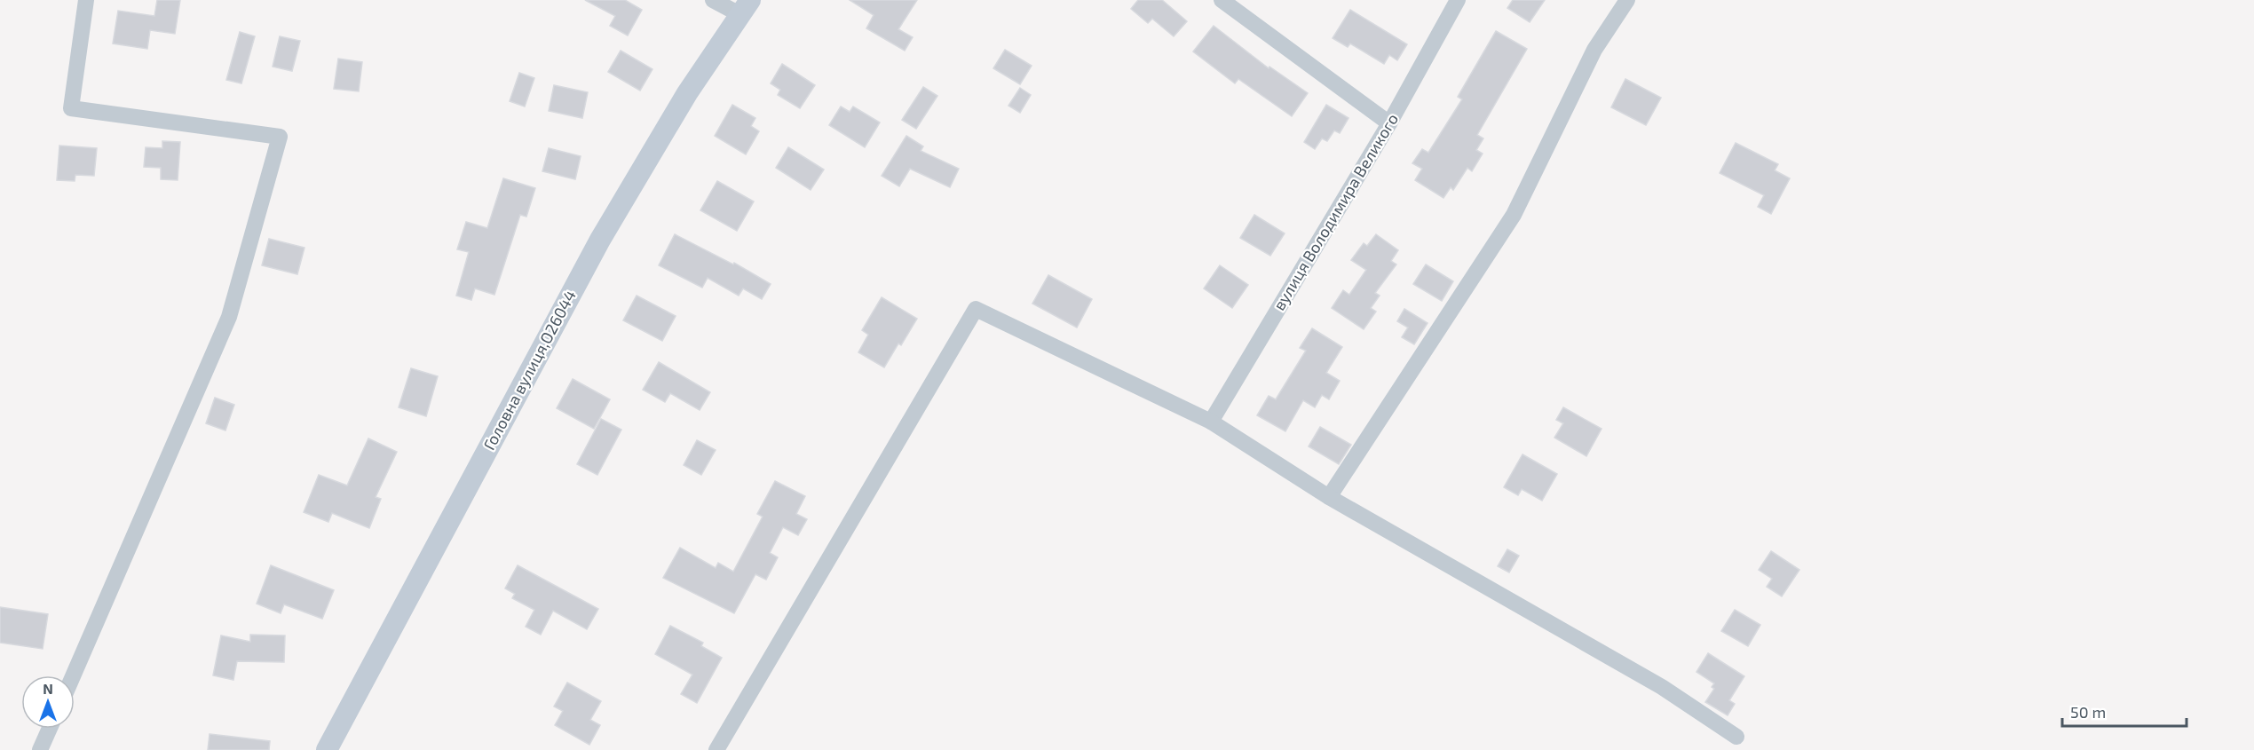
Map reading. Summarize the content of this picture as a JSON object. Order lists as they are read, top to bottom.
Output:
{
  "streets": {
    "main road": ["Головна вулиця,О26044"],
    "street": ["вулиця Володимира Великого"]
  },
  "scale_bar": "50 m",
  "north": "top"
}
